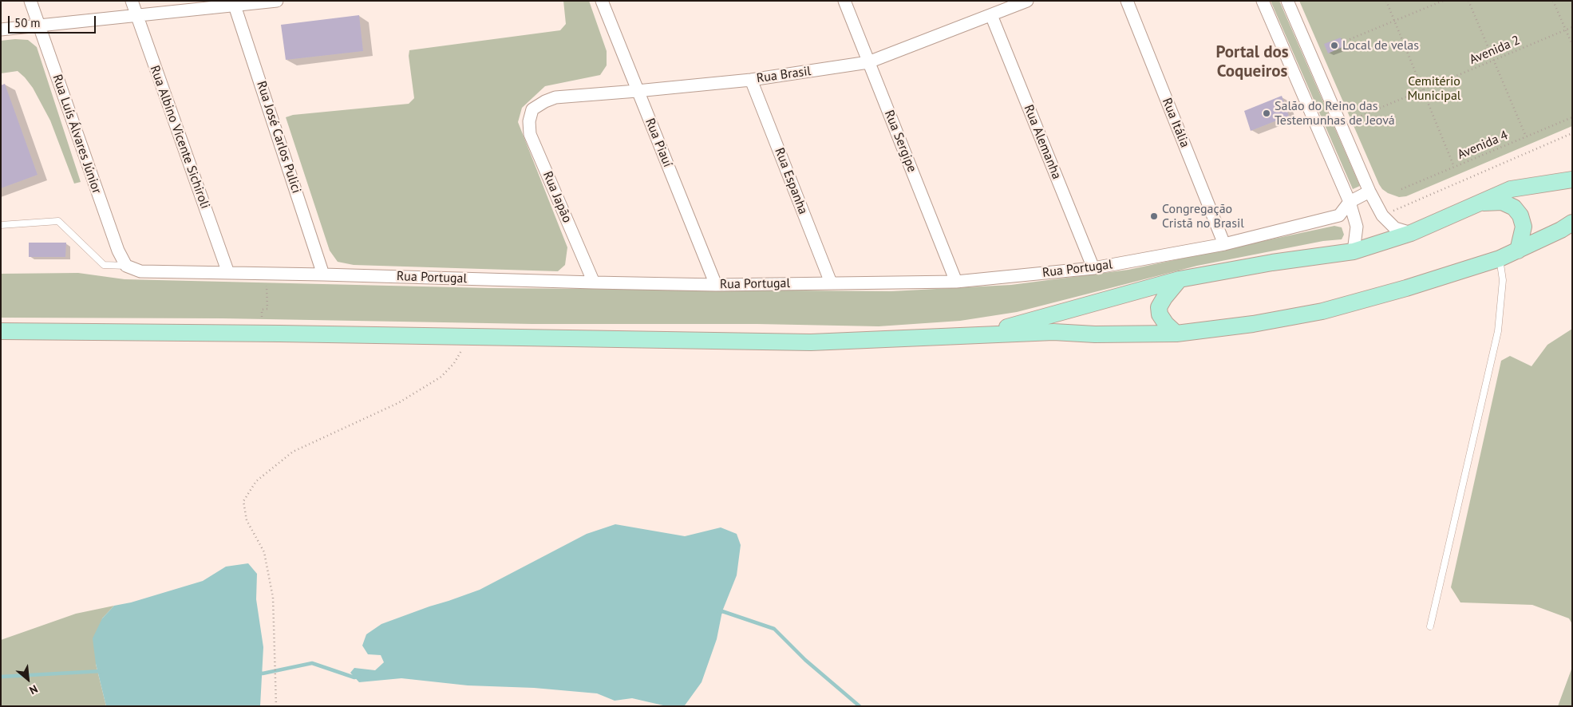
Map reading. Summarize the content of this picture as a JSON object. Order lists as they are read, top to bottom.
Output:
{
  "streets": {
    "street": [
      "Rua Brasil",
      "Rua Itália",
      "Rua Luís Álvares Júnior",
      "Rua Albino Vicente Sichiroli",
      "Rua José Carlos Pulici",
      "Rua Sergipe",
      "Rua Alemanha",
      "Rua Piauí",
      "Rua Espanha",
      "Rua Japão",
      "Rua Portugal"
    ],
    "path": ["Avenida 2", "Avenida 4"]
  },
  "crossings": [
    ["Rua Brasil", "Rua Sergipe"],
    ["Rua Brasil", "Rua Alemanha"],
    ["Rua Brasil", "Rua Piauí"],
    ["Rua Brasil", "Rua Espanha"],
    ["Rua Brasil", "Rua Japão"],
    ["Rua Itália", "Rua Portugal"],
    ["Rua Luís Álvares Júnior", "Rua Portugal"],
    ["Rua Albino Vicente Sichiroli", "Rua Portugal"],
    ["Rua José Carlos Pulici", "Rua Portugal"],
    ["Rua Sergipe", "Rua Portugal"],
    ["Rua Alemanha", "Rua Portugal"],
    ["Rua Piauí", "Rua Portugal"],
    ["Rua Espanha", "Rua Portugal"],
    ["Rua Japão", "Rua Portugal"]
  ],
  "districts": ["Portal dos Coqueiros"],
  "parks": ["Cemitério Municipal"],
  "places": ["Local de velas", "Salão do Reino das Testemunhas de Jeová", "Congregação Cristã no Brasil"],
  "scale_bar": "50 m",
  "north": "bottom right"
}
